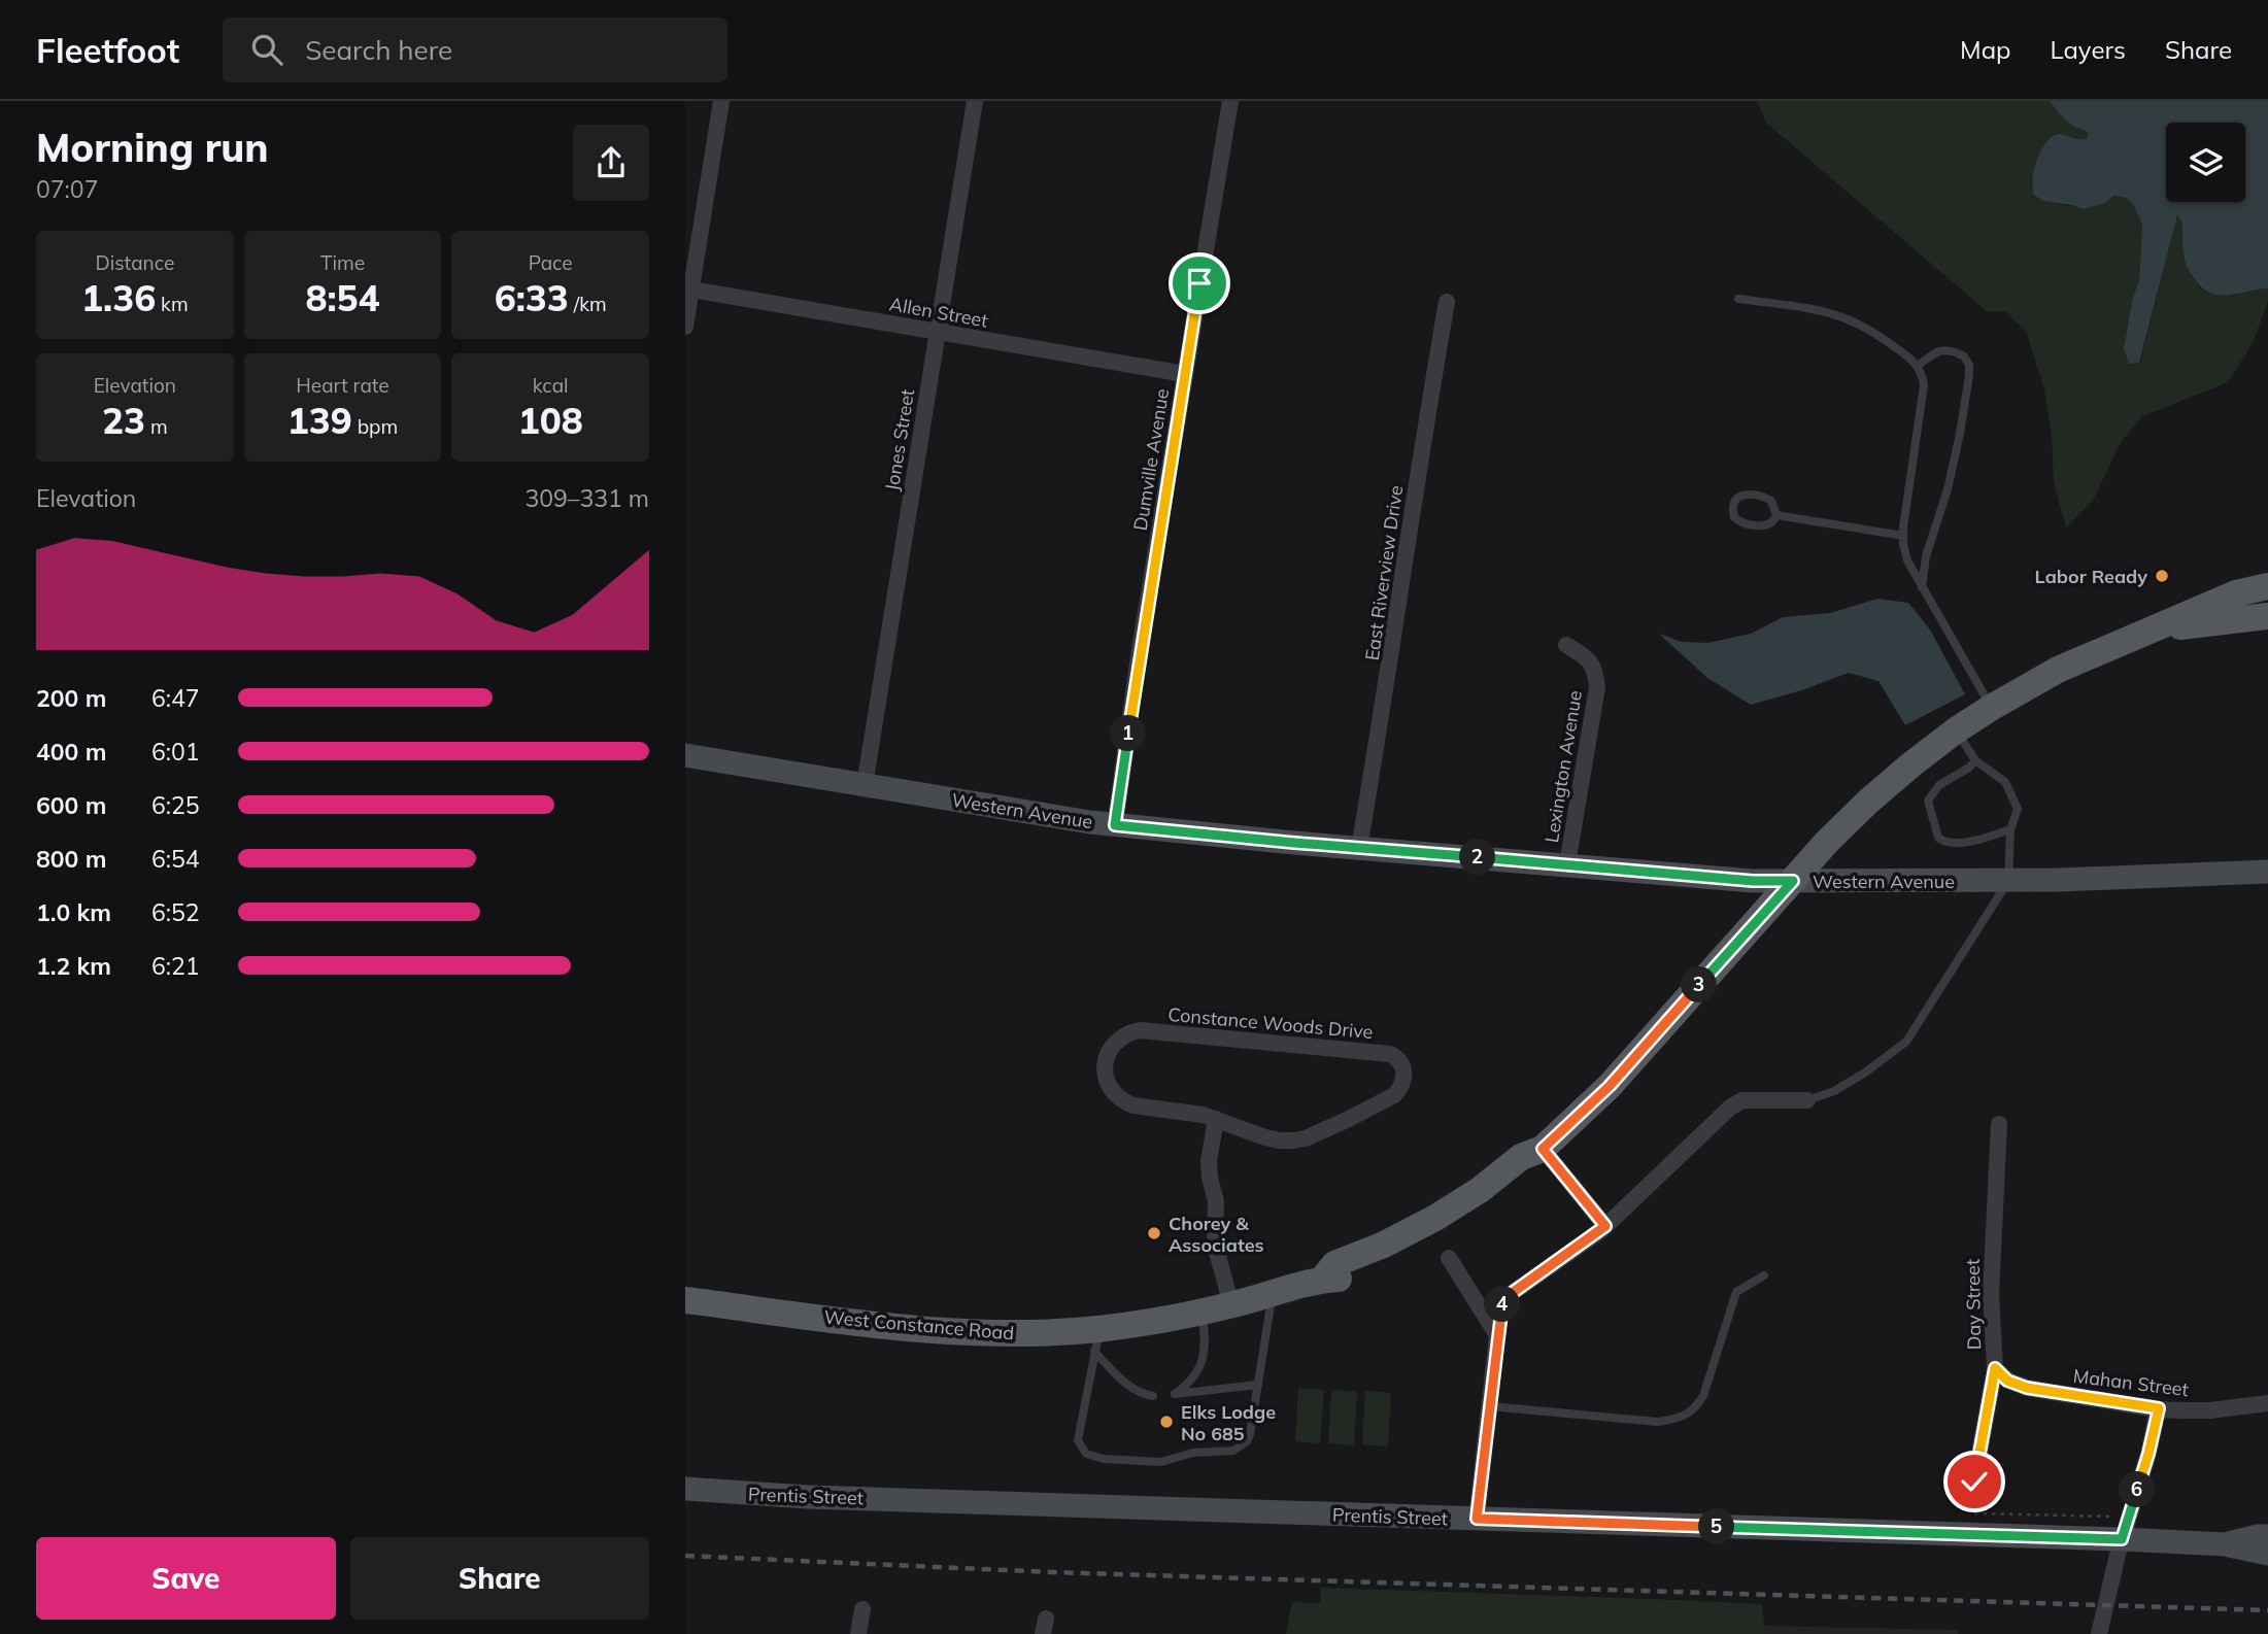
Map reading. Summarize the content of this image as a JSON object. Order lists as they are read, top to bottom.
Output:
{
  "streets": {
    "main road": ["West Constance Road"],
    "street": [
      "Allen Street",
      "Jones Street",
      "Dumville Avenue",
      "East Riverview Drive",
      "Lexington Avenue",
      "Western Avenue",
      "Constance Woods Drive",
      "Day Street",
      "Mahan Street",
      "Prentis Street"
    ]
  },
  "crossings": [
    ["Allen Street", "Jones Street"],
    ["Allen Street", "Dumville Avenue"],
    ["Jones Street", "Western Avenue"],
    ["Dumville Avenue", "Western Avenue"],
    ["East Riverview Drive", "Western Avenue"],
    ["Lexington Avenue", "Western Avenue"],
    ["Western Avenue", "West Constance Road"],
    ["Day Street", "Mahan Street"]
  ],
  "places": ["Labor Ready", "Chorey & Associates", "Elks Lodge No 685"],
  "page": {
    "header": "Fleetfoot",
    "search": "Search here",
    "nav": ["Map", "Layers", "Share"],
    "heading": ["Morning run", "07:07"],
    "stats": [
      ["Distance", "1.36 km"],
      ["Time", "8:54"],
      ["Pace", "6:33 /km"],
      ["Elevation", "23 m"],
      ["Heart rate", "139 bpm"],
      ["kcal", "108"]
    ],
    "chart": ["Elevation", "309–331 m"],
    "list": [
      {
        "name": "200 m",
        "note": "6:47"
      },
      {
        "name": "400 m",
        "note": "6:01"
      },
      {
        "name": "600 m",
        "note": "6:25"
      },
      {
        "name": "800 m",
        "note": "6:54"
      },
      {
        "name": "1.0 km",
        "note": "6:52"
      },
      {
        "name": "1.2 km",
        "note": "6:21"
      }
    ],
    "pins": [
      "1",
      "2",
      "3",
      "4",
      "6",
      "5"
    ],
    "buttons": ["Save", "Share"]
  }
}
